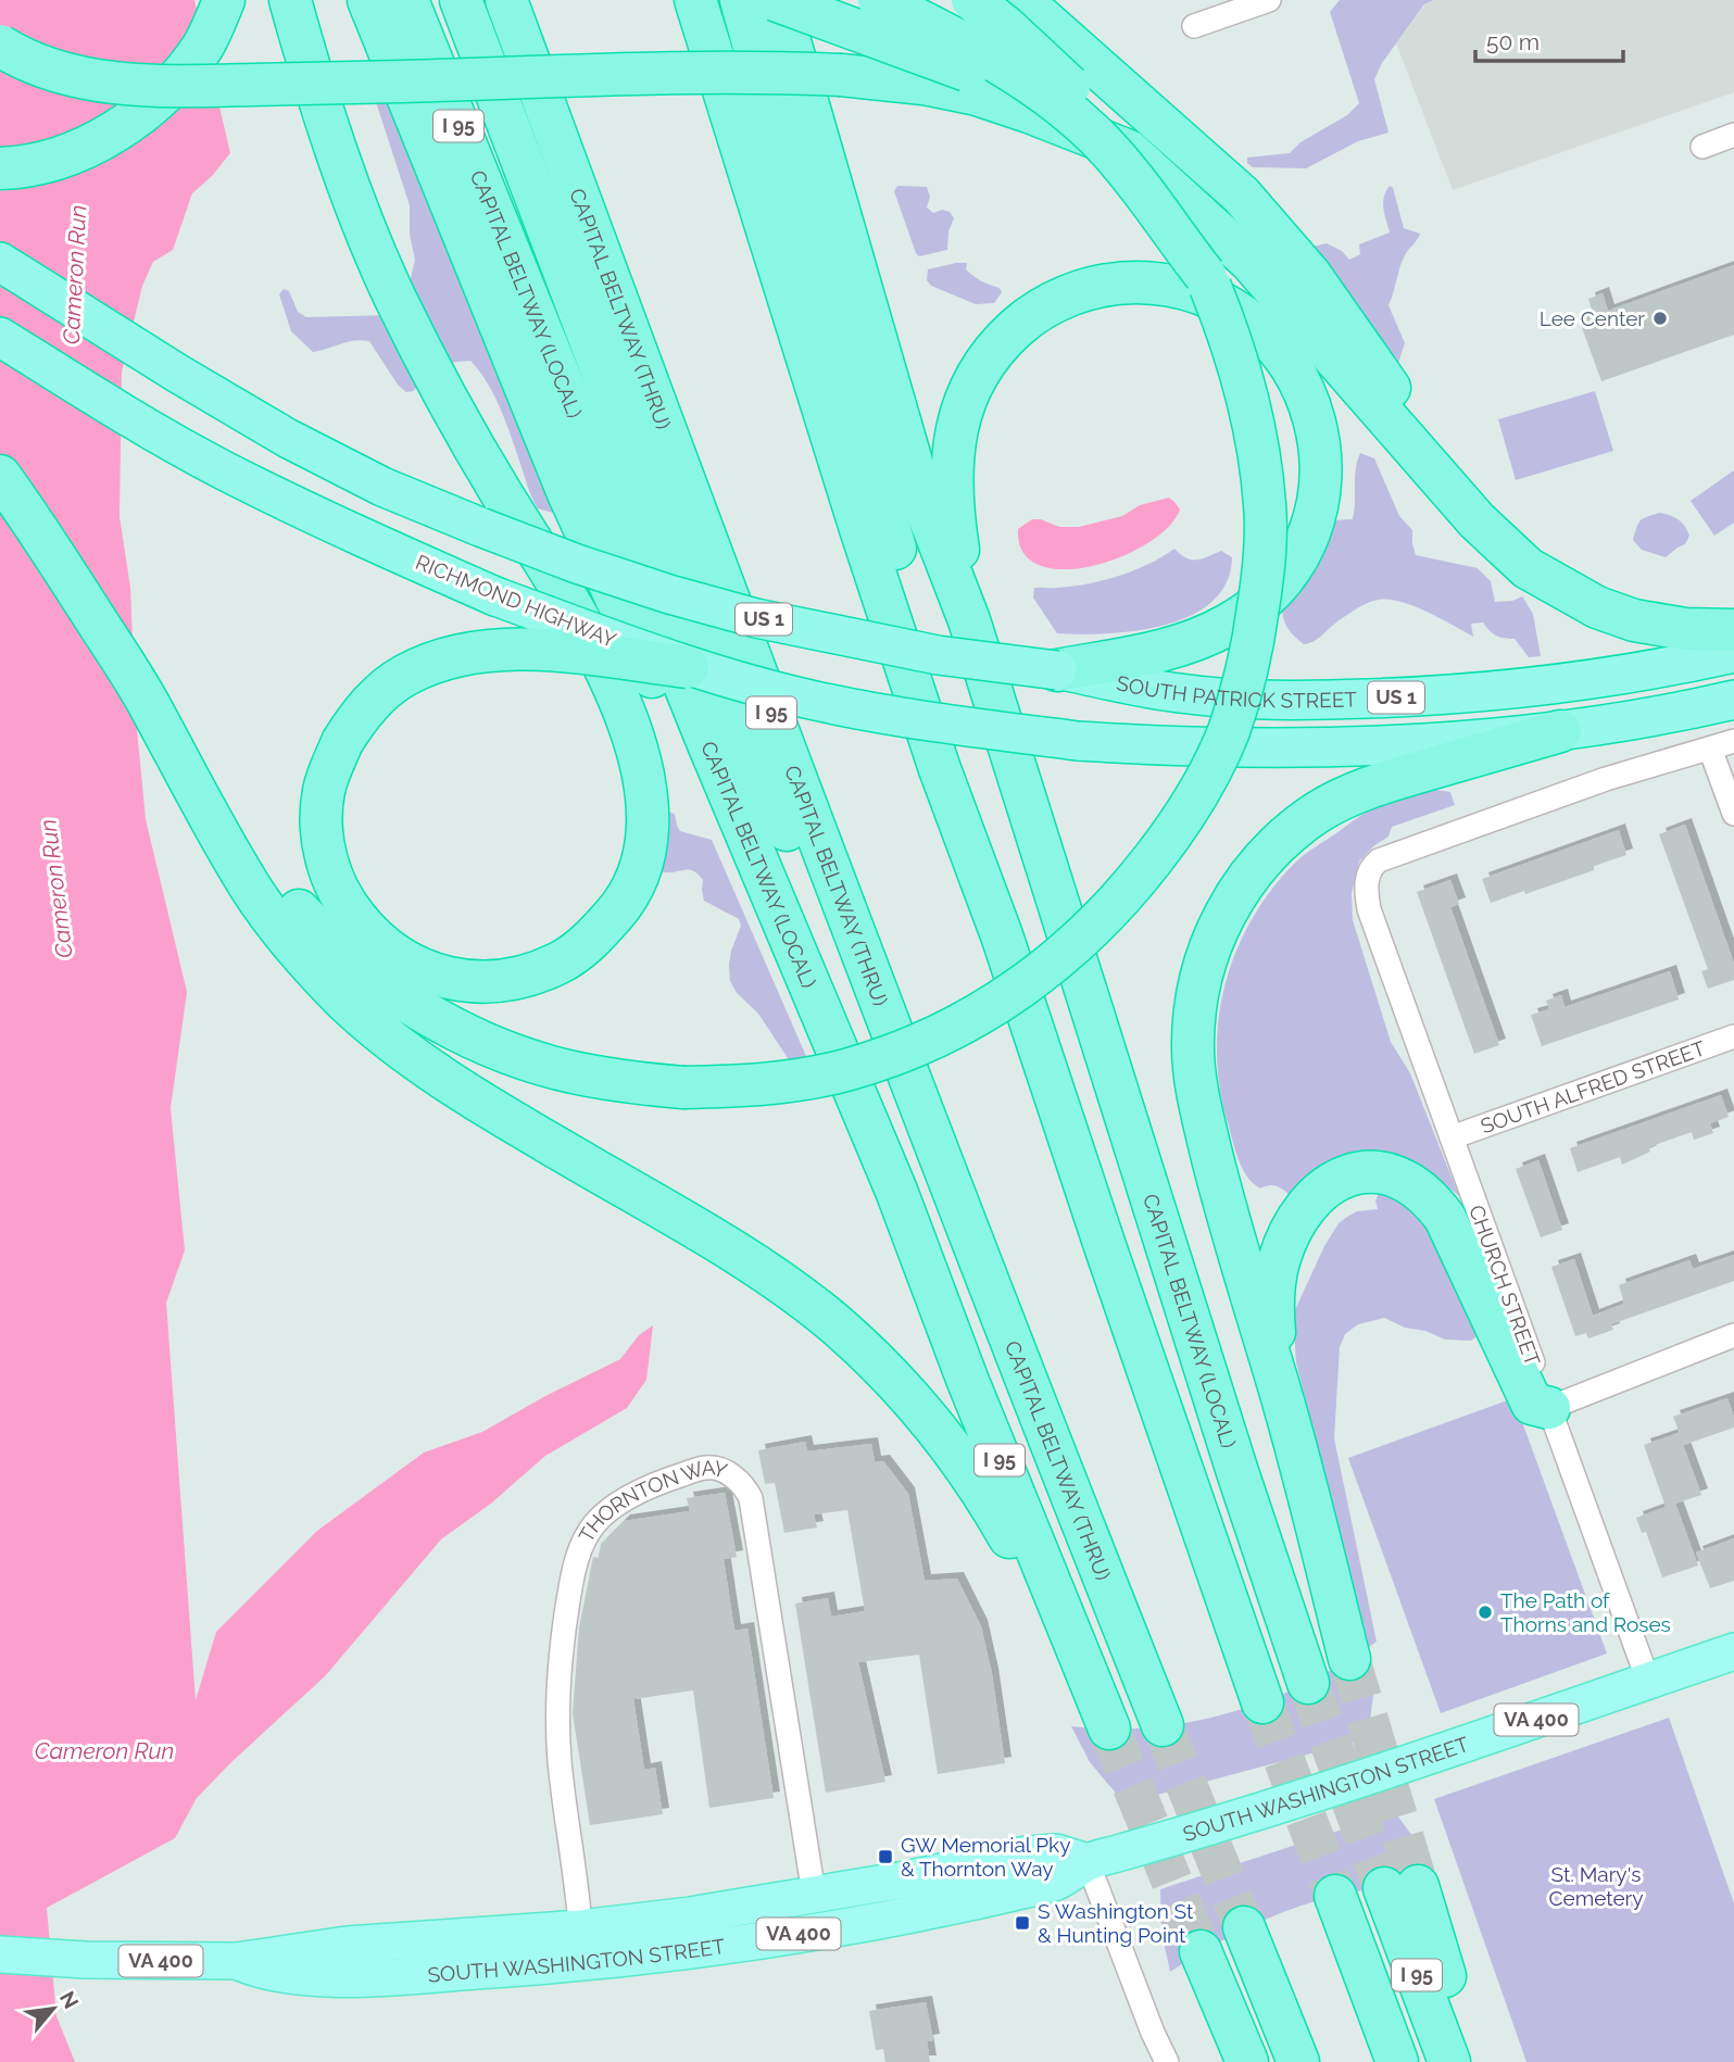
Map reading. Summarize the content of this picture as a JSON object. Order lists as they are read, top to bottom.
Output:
{
  "streets": {
    "highway": [
      "I 95",
      "CAPITAL BELTWAY (LOCAL)",
      "CAPITAL BELTWAY (THRU)",
      "RICHMOND HIGHWAY",
      "US 1",
      "SOUTH PATRICK STREET"
    ],
    "main road": ["VA 400", "SOUTH WASHINGTON STREET"],
    "street": ["SOUTH ALFRED STREET", "CHURCH STREET", "THORNTON WAY"]
  },
  "crossings": [
    ["RICHMOND HIGHWAY", "US 1"],
    ["US 1", "SOUTH PATRICK STREET"],
    ["SOUTH ALFRED STREET", "CHURCH STREET"],
    ["CHURCH STREET", "SOUTH WASHINGTON STREET"],
    ["THORNTON WAY", "SOUTH WASHINGTON STREET"]
  ],
  "water": ["Cameron Run"],
  "parks": ["St. Mary's Cemetery"],
  "places": {
    "other": ["Lee Center", "The Path of Thorns and Roses"],
    "transit": ["GW Memorial Pky & Thornton Way", "S Washington St & Hunting Point"]
  },
  "scale_bar": "50 m",
  "north": "top right"
}
